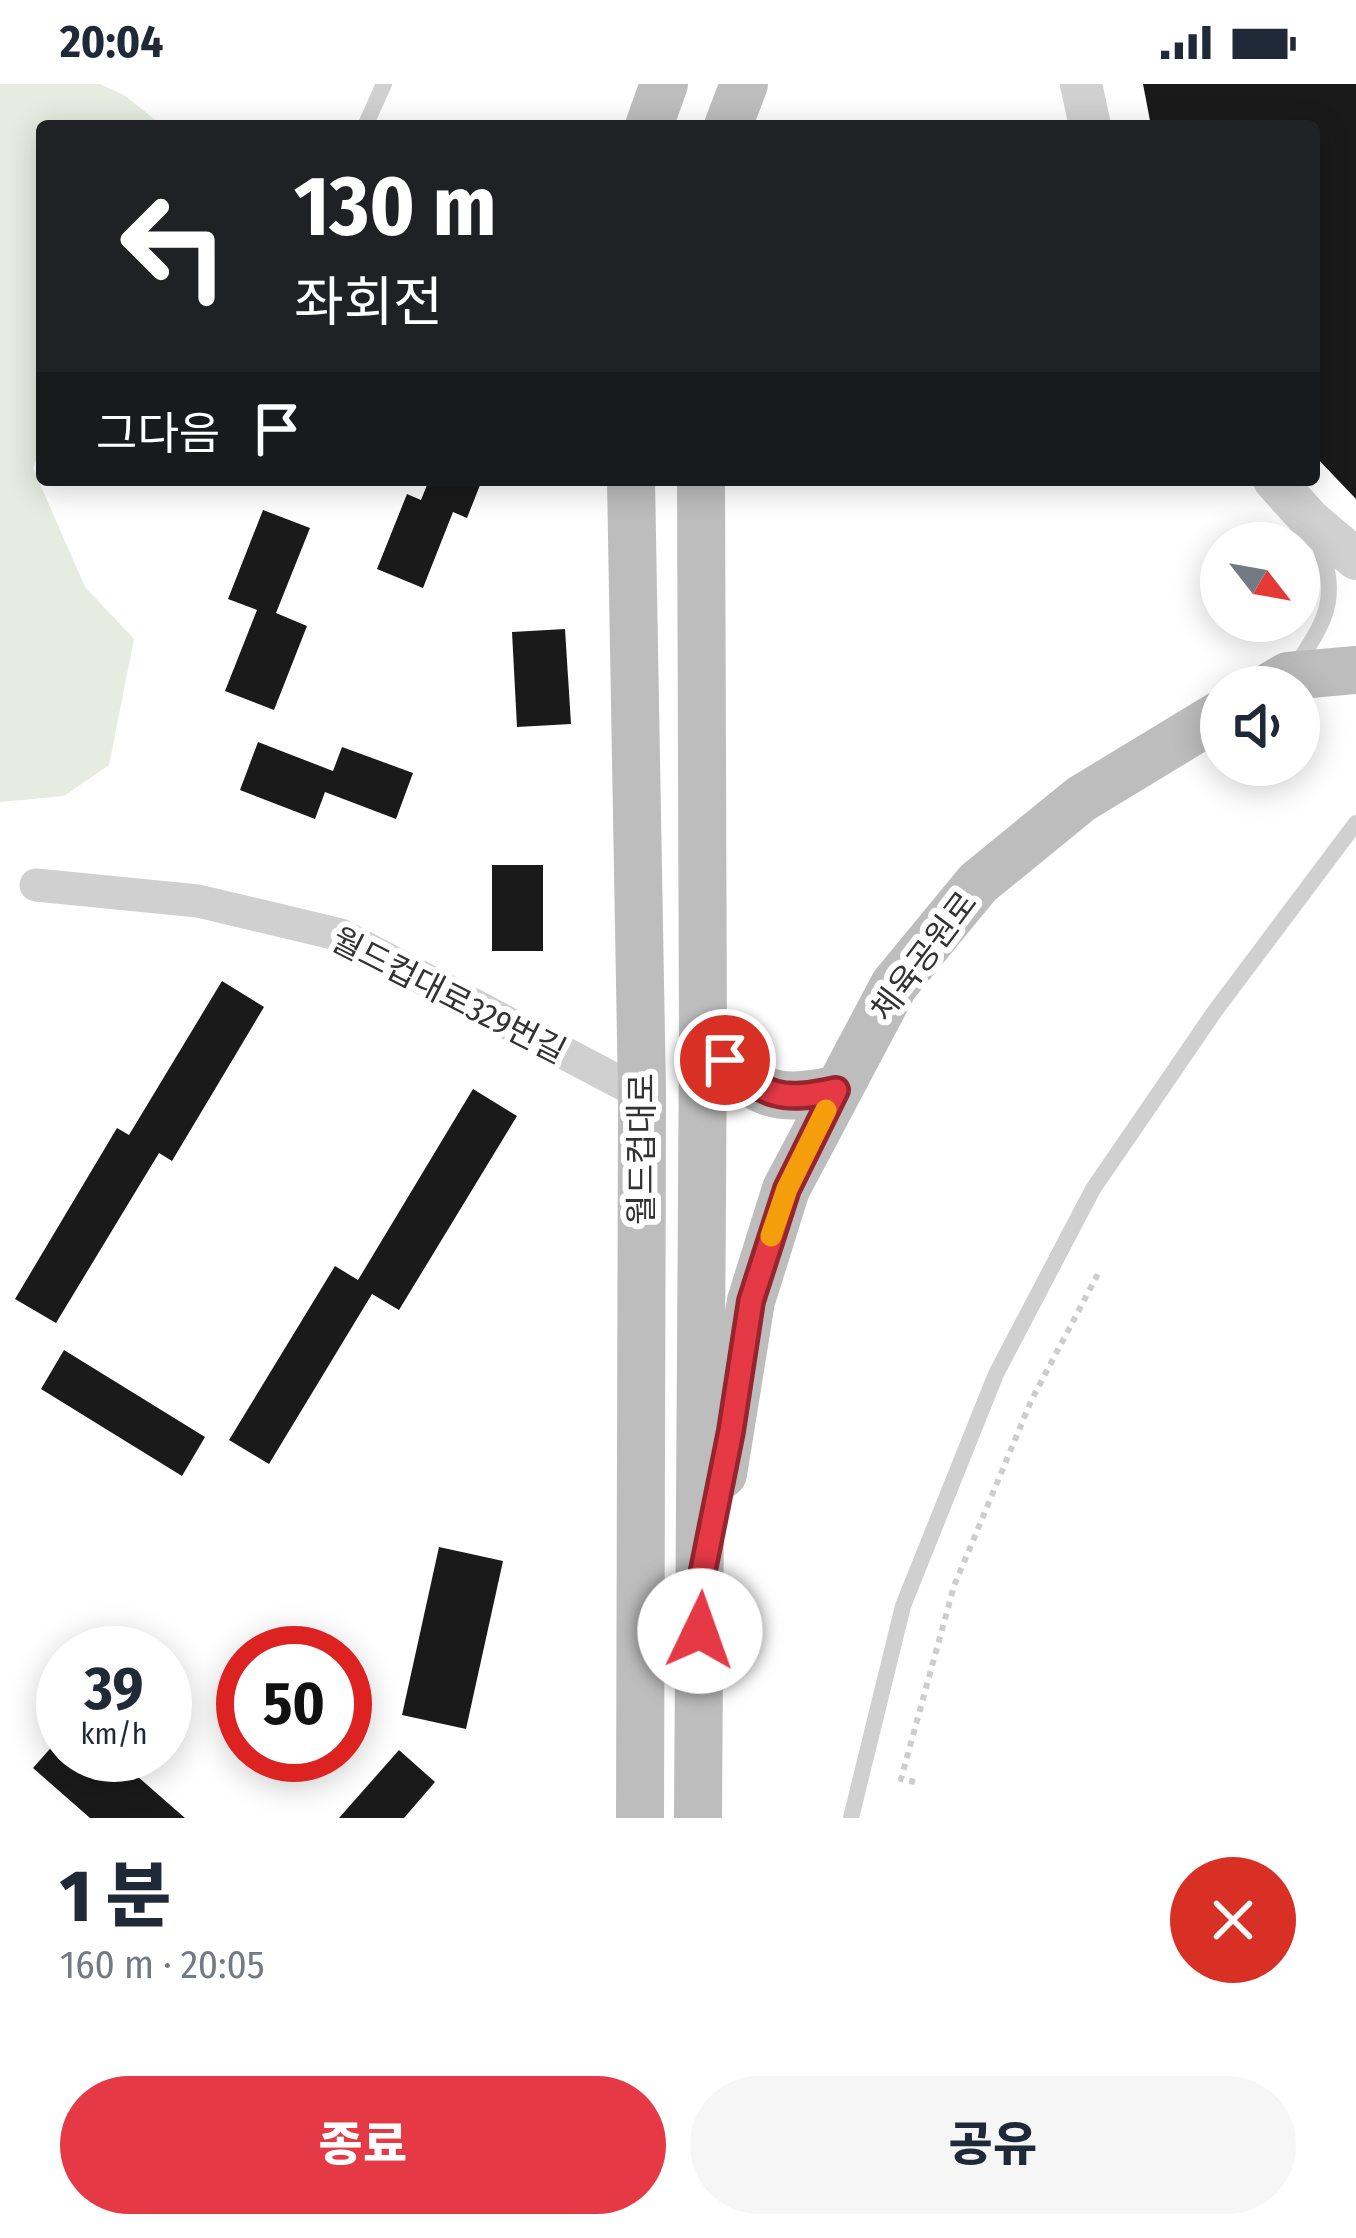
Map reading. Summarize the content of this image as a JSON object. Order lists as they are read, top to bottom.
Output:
{
  "streets": {
    "main road": ["체육공원로", "월드컵대로"],
    "street": ["월드컵대로329번길"]
  },
  "crossings": [
    ["체육공원로", "월드컵대로"],
    ["월드컵대로329번길", "월드컵대로"]
  ],
  "north": "bottom right",
  "page": {
    "status": "20:04",
    "turn": ["130 m", "좌회전"],
    "then": "그다음",
    "speed": "39 km/h",
    "limit": "50",
    "heading": ["1 분", "160 m · 20:05"],
    "buttons": ["종료", "공유"]
  }
}
